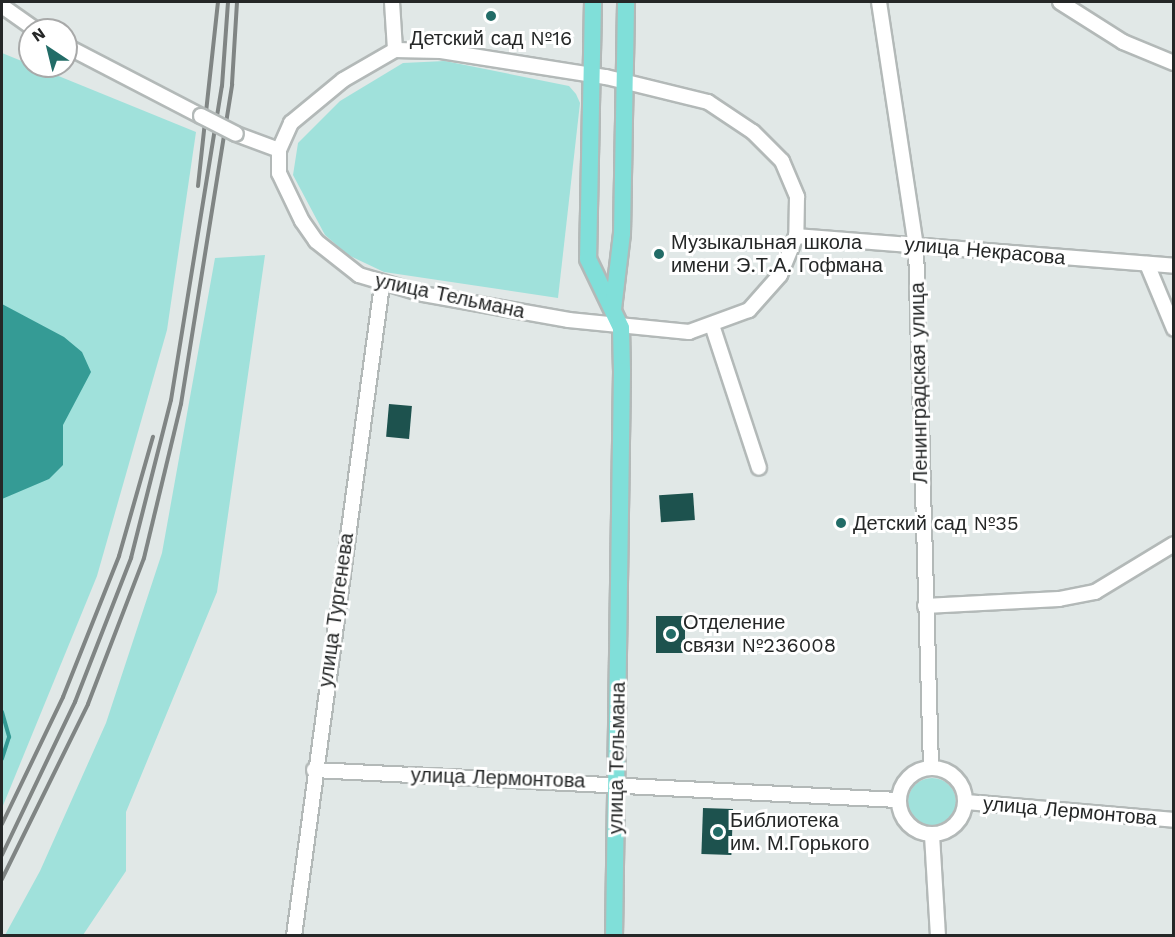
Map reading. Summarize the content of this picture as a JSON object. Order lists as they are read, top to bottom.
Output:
{
  "streets": {
    "main road": ["улица Тельмана"],
    "street": [
      "улица Некрасова",
      "Ленинградская улица",
      "улица Тургенева",
      "улица Лермонтова"
    ]
  },
  "crossings": [
    ["улица Некрасова", "улица Тельмана"],
    ["улица Некрасова", "Ленинградская улица"],
    ["улица Тельмана", "улица Тургенева"],
    ["улица Тельмана", "улица Лермонтова"],
    ["Ленинградская улица", "улица Лермонтова"],
    ["улица Тургенева", "улица Лермонтова"]
  ],
  "places": [
    "Детский сад №16",
    "Музыкальная школа имени Э.Т.А. Гофмана",
    "Детский сад №35",
    "Отделение связи №236008",
    "Библиотека им. М.Горького"
  ],
  "north": "top left"
}
